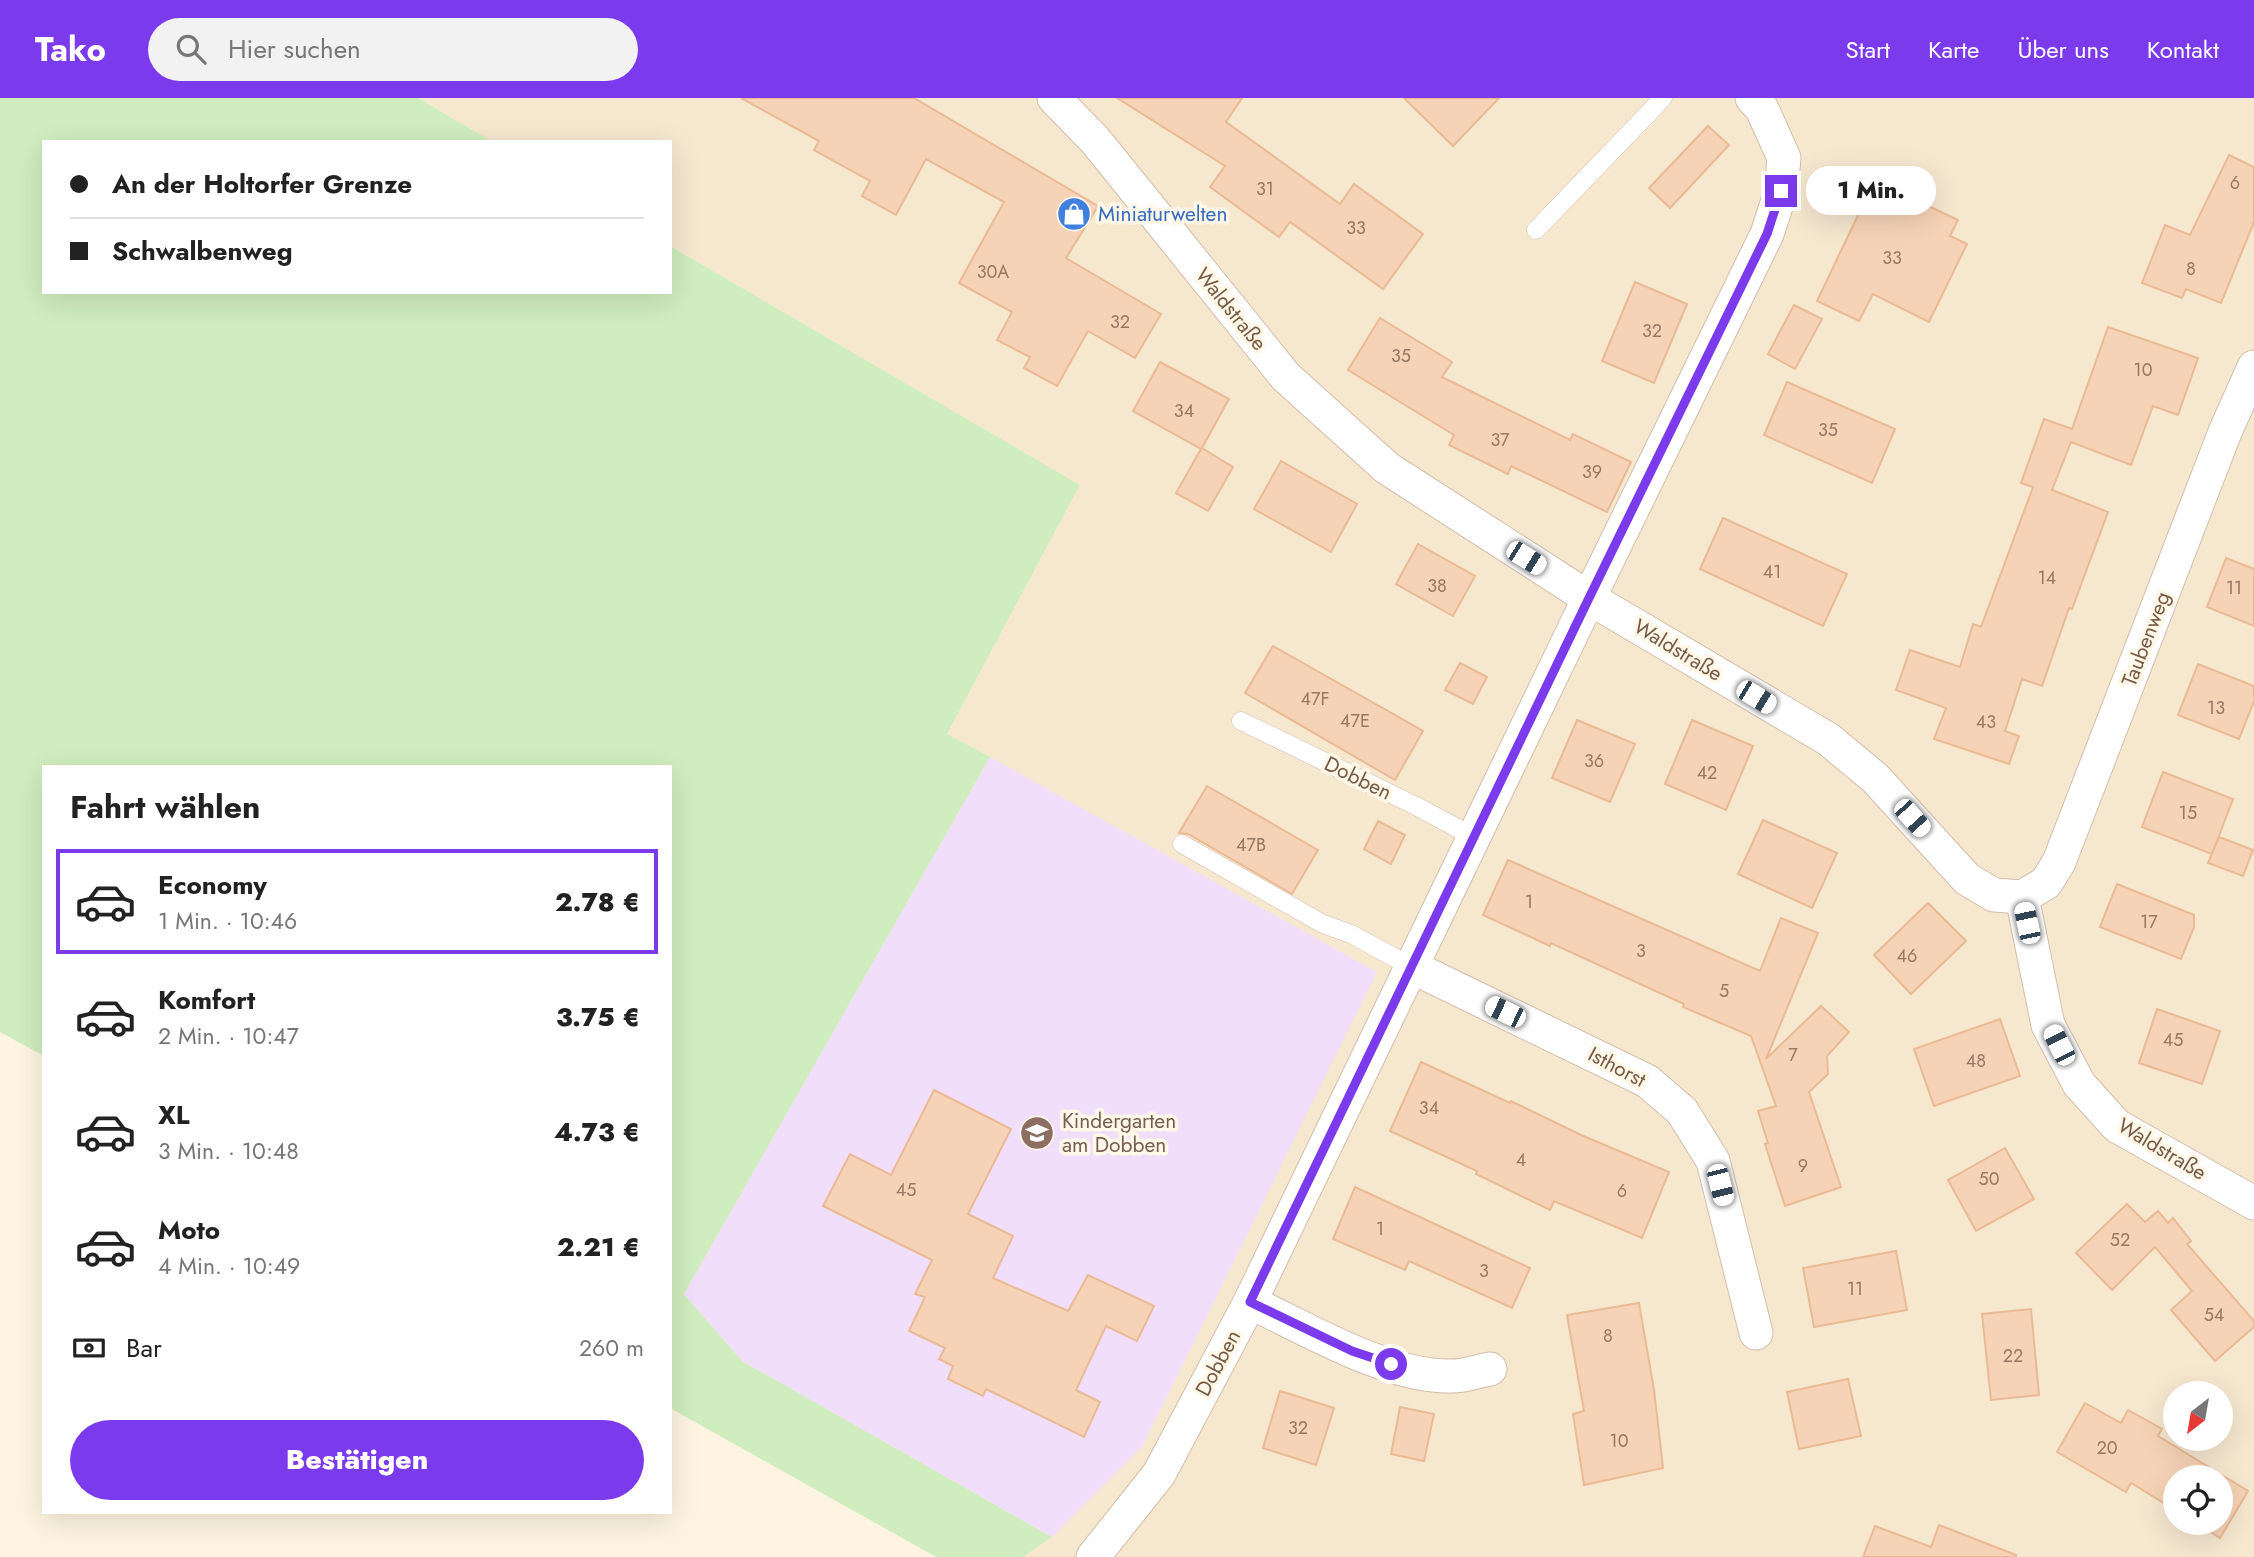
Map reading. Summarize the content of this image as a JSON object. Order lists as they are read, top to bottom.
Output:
{
  "streets": {
    "street": [
      "Waldstraße",
      "Taubenweg",
      "Dobben",
      "Isthorst"
    ]
  },
  "crossings": [
    ["Waldstraße", "Taubenweg"],
    ["Waldstraße", "Dobben"],
    ["Dobben", "Isthorst"]
  ],
  "places": {
    "shop": ["Miniaturwelten"],
    "school or university": ["Kindergarten am Dobben"]
  },
  "house_numbers": [
    "6",
    "31",
    "33",
    "33",
    "8",
    "30A",
    "32",
    "32",
    "35",
    "10",
    "34",
    "35",
    "37",
    "39",
    "41",
    "14",
    "38",
    "11",
    "47F",
    "13",
    "47E",
    "43",
    "36",
    "42",
    "15",
    "47B",
    "1",
    "17",
    "3",
    "46",
    "5",
    "45",
    "7",
    "48",
    "34",
    "4",
    "9",
    "50",
    "45",
    "6",
    "1",
    "52",
    "3",
    "11",
    "54",
    "8",
    "22",
    "32",
    "10",
    "20"
  ],
  "north": "bottom left",
  "page": {
    "header": "Tako",
    "search": "Hier suchen",
    "nav": [
      "Start",
      "Karte",
      "Über uns",
      "Kontakt"
    ],
    "banner": ["An der Holtorfer Grenze", "Schwalbenweg"],
    "bubble": "1 Min.",
    "heading": "Fahrt wählen",
    "list": [
      {
        "name": "Economy",
        "note": "1 Min. · 10:46",
        "value": "2.78 €"
      },
      {
        "name": "Komfort",
        "note": "2 Min. · 10:47",
        "value": "3.75 €"
      },
      {
        "name": "XL",
        "note": "3 Min. · 10:48",
        "value": "4.73 €"
      },
      {
        "name": "Moto",
        "note": "4 Min. · 10:49",
        "value": "2.21 €"
      }
    ],
    "pay": ["Bar", "260 m"],
    "buttons": "Bestätigen"
  }
}
